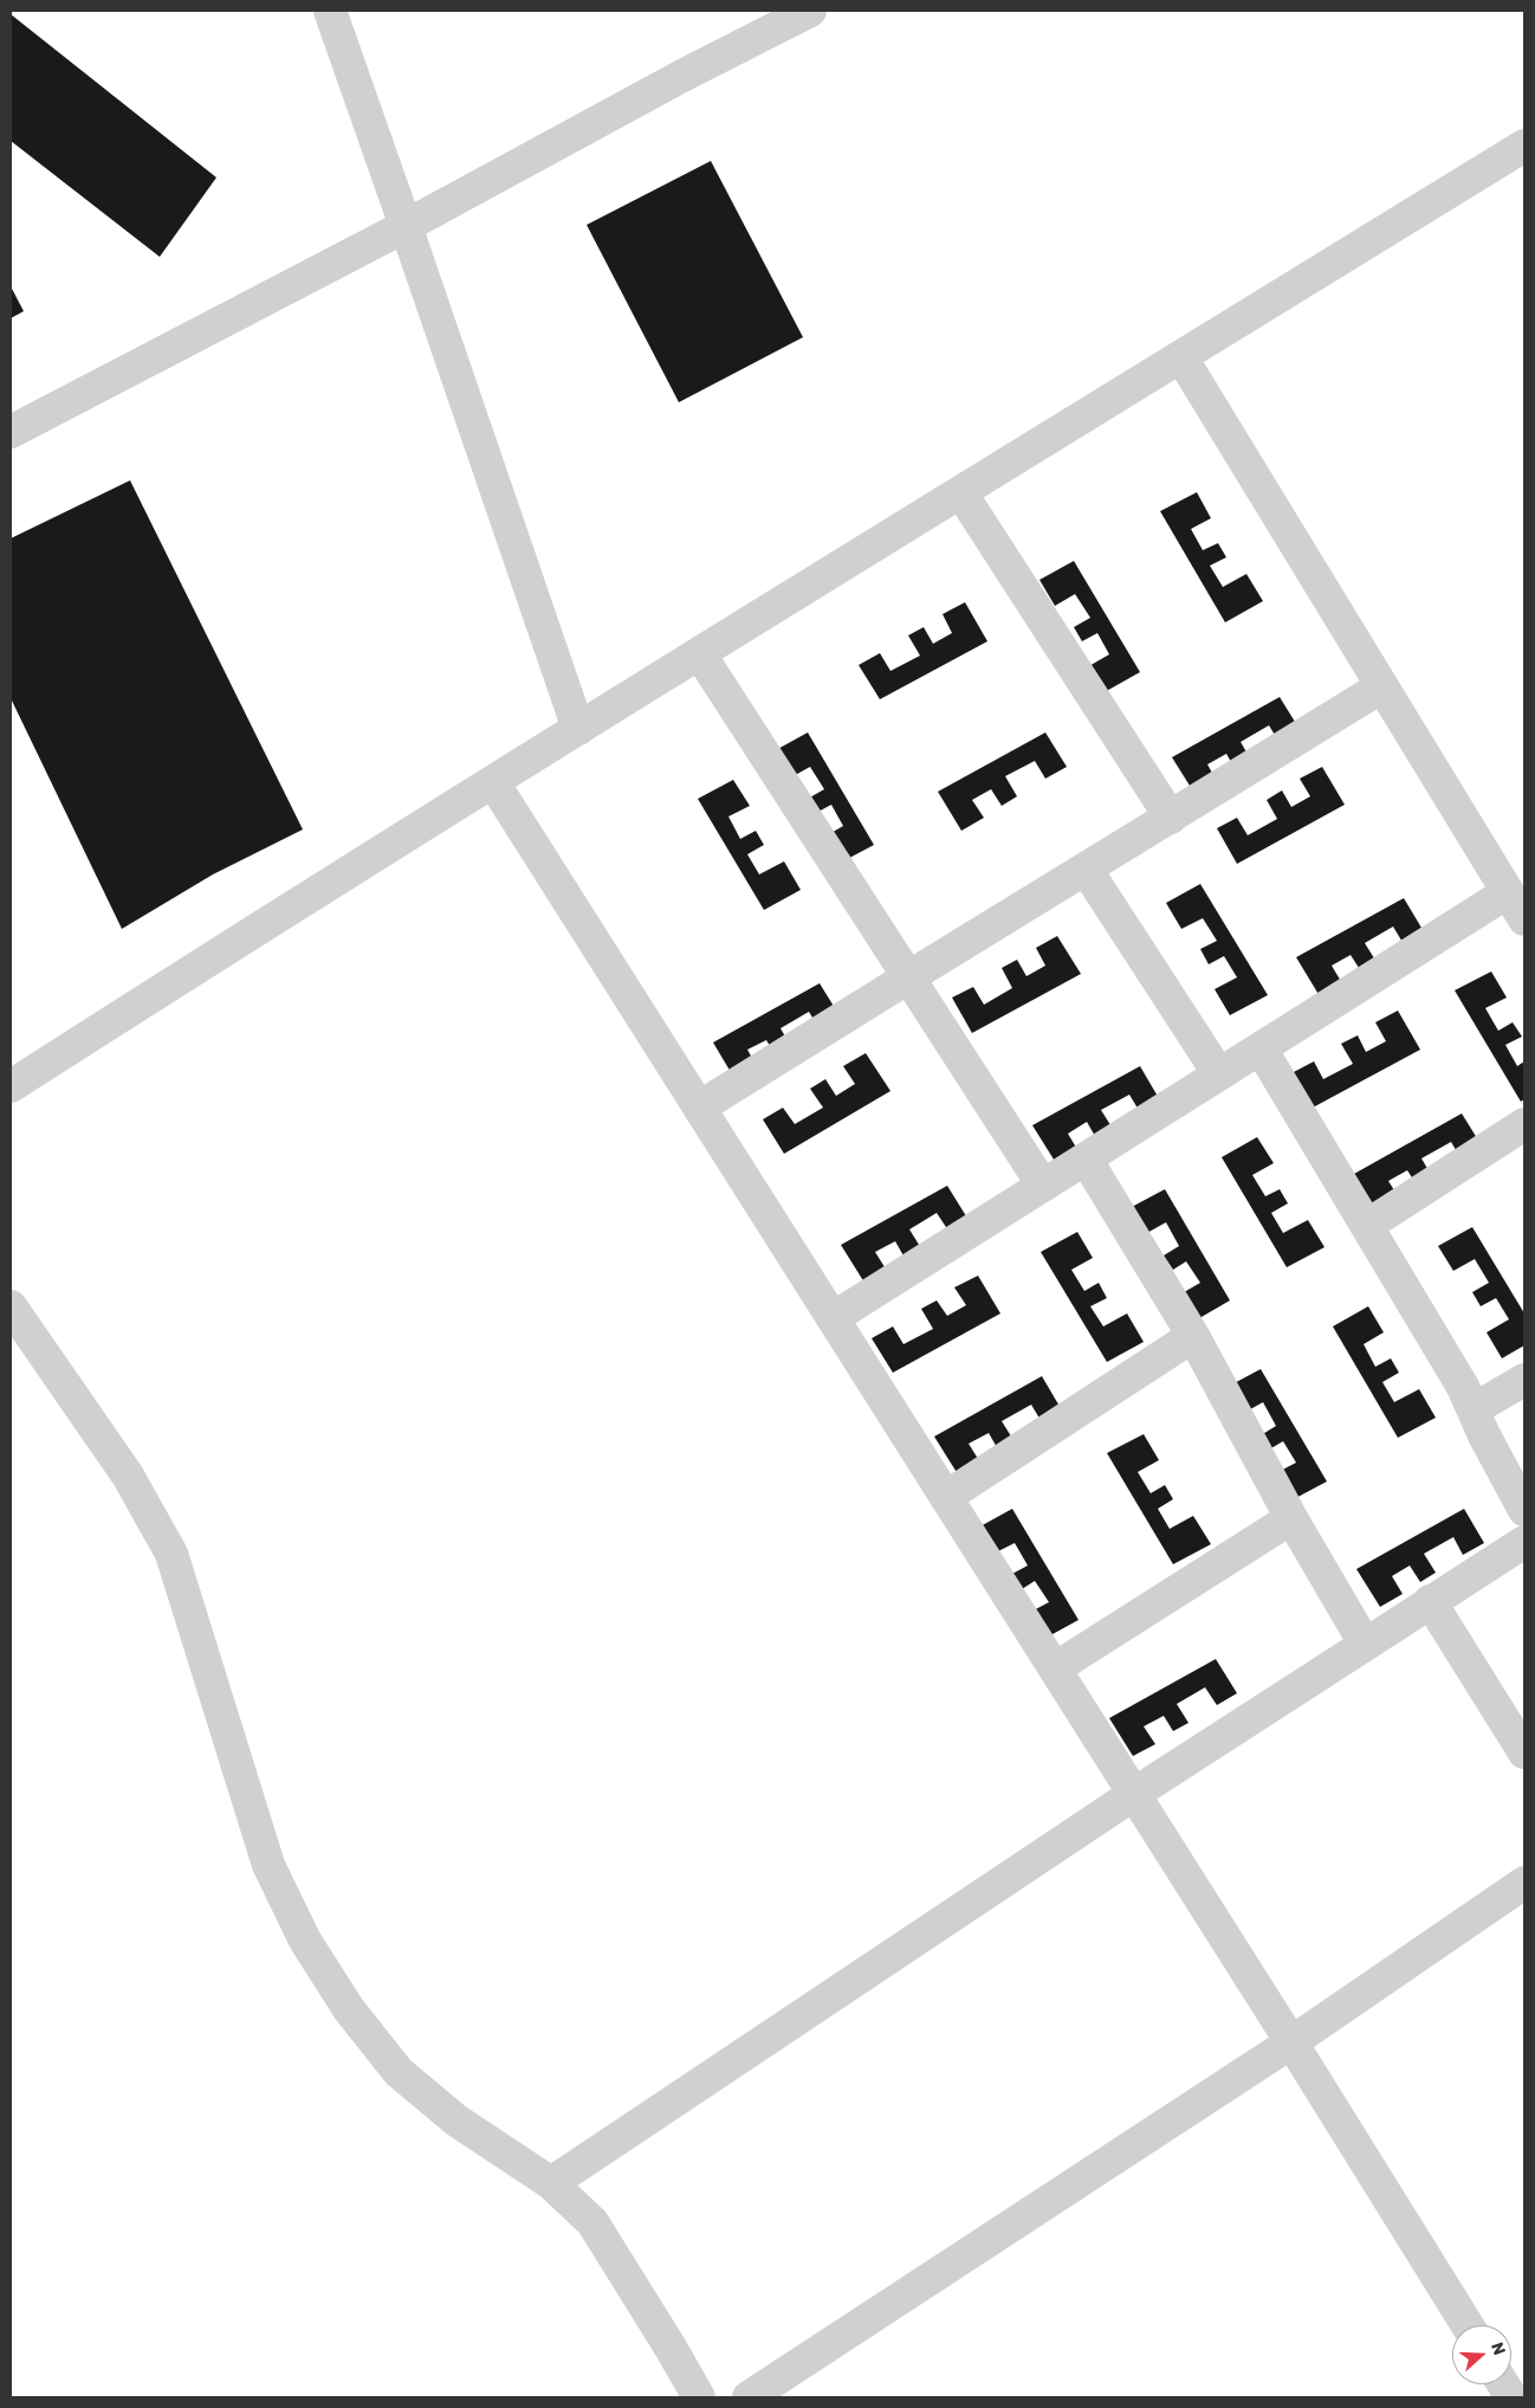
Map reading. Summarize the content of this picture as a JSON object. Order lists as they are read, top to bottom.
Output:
{
  "north": "right"
}
